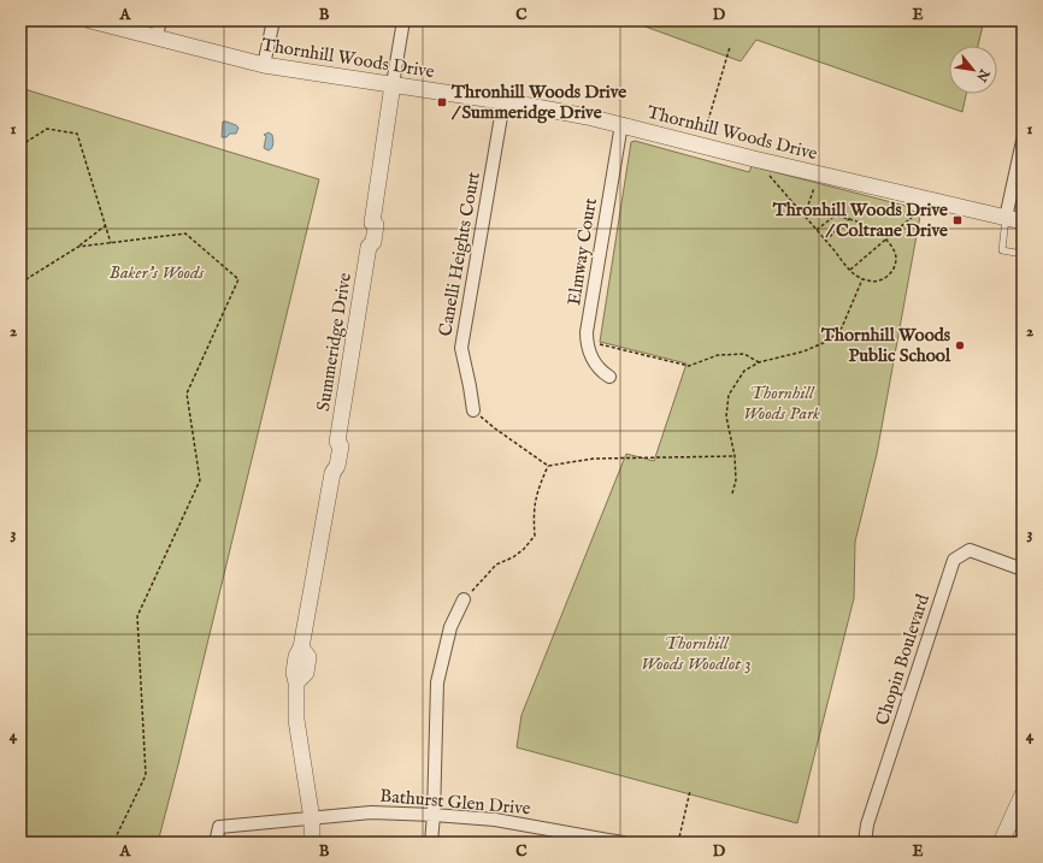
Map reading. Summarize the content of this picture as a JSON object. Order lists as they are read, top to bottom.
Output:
{
  "streets": {
    "street": [
      "Thornhill Woods Drive",
      "Elmway Court",
      "Canelli Heights Court",
      "Summeridge Drive",
      "Chopin Boulevard",
      "Bathurst Glen Drive"
    ]
  },
  "crossings": [
    ["Thornhill Woods Drive", "Elmway Court"],
    ["Thornhill Woods Drive", "Canelli Heights Court"],
    ["Thornhill Woods Drive", "Summeridge Drive"],
    ["Summeridge Drive", "Bathurst Glen Drive"]
  ],
  "parks": ["Baker's Woods", "Thornhill Woods Park", "Thornhill Woods Woodlot 3"],
  "places": {
    "transit": ["Thronhill Woods Drive / Summeridge Drive", "Thronhill Woods Drive / Coltrane Drive"],
    "other": ["Thornhill Woods Public School"]
  },
  "north": "bottom right",
  "grid": {
    "columns": [
      "A",
      "B",
      "C",
      "D",
      "E"
    ],
    "rows": [
      "1",
      "2",
      "3",
      "4"
    ]
  }
}
